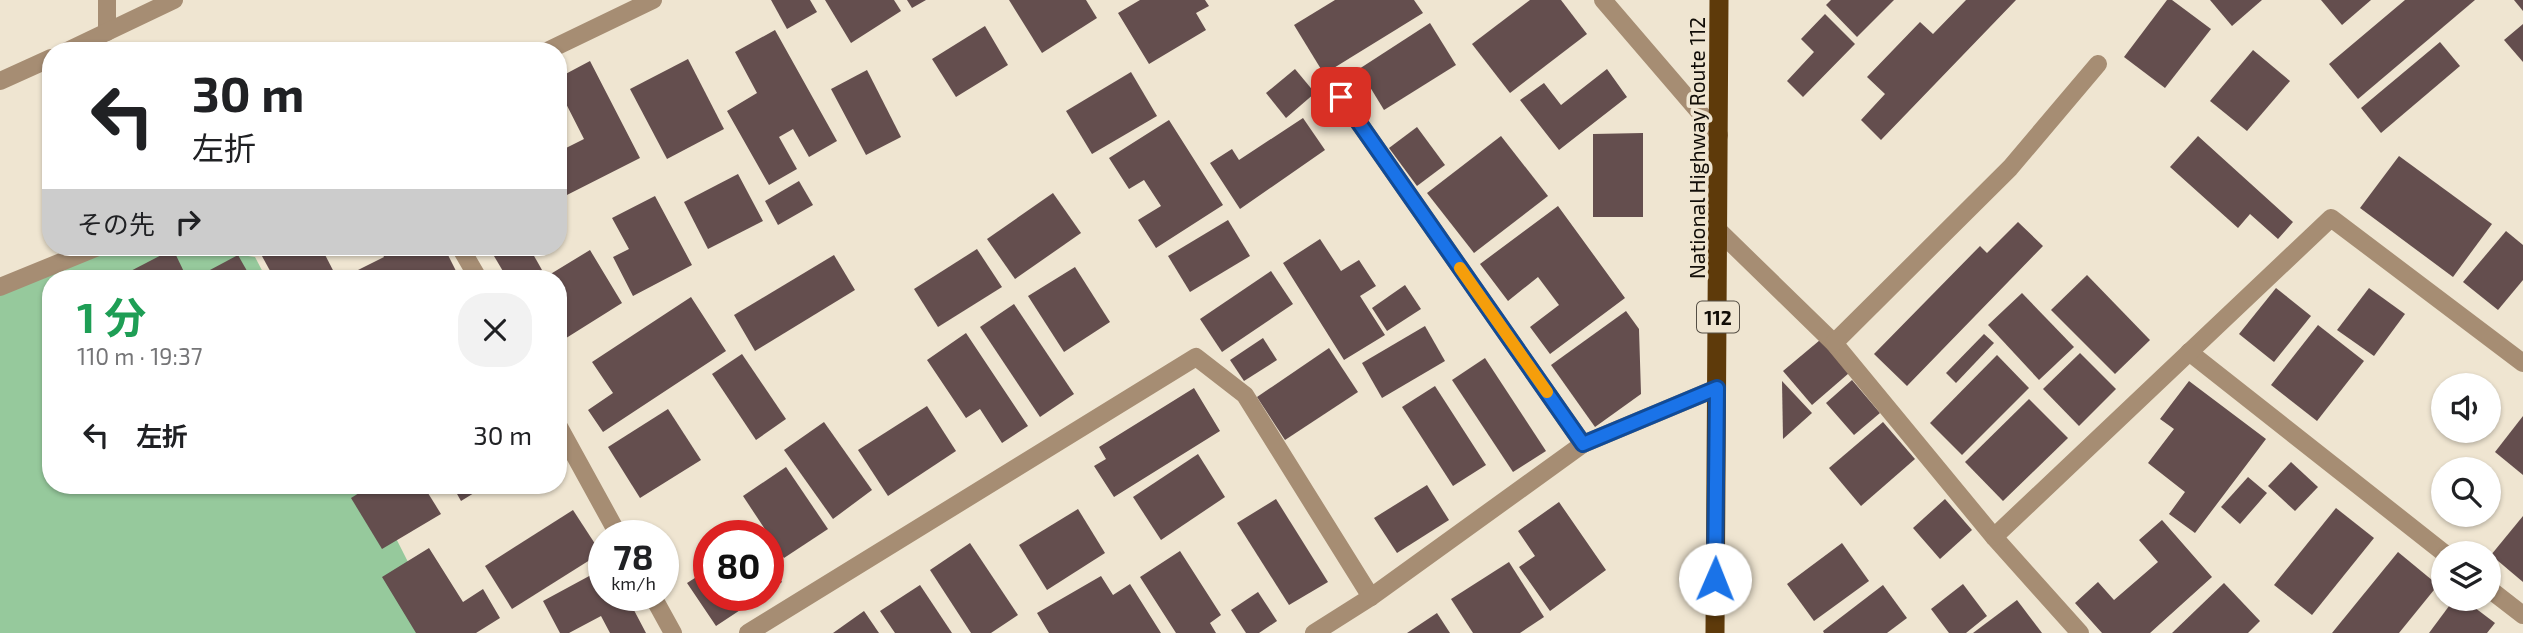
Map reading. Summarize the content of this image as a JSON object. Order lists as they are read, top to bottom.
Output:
{
  "streets": {
    "highway": ["National Highway Route 112", "112"]
  },
  "page": {
    "turn": ["30 m", "左折"],
    "then": "その先",
    "heading": ["1 分", "110 m · 19:37"],
    "list": [
      {
        "name": "左折",
        "value": "30 m"
      }
    ],
    "speed": "78 km/h",
    "limit": "80"
  }
}
